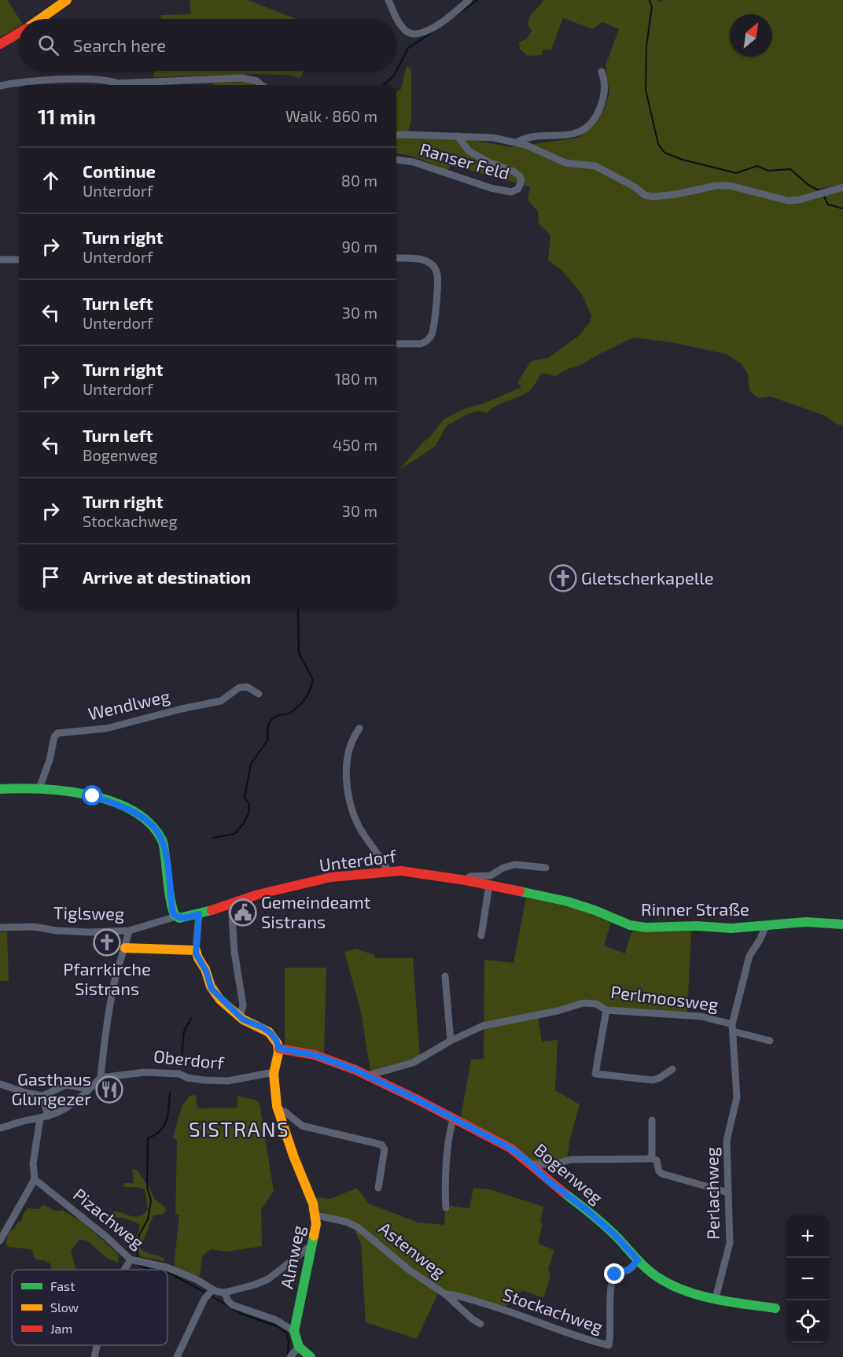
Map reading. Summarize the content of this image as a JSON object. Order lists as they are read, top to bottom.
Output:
{
  "streets": {
    "street": [
      "Ranser Feld",
      "Wendlweg",
      "Unterdorf",
      "Rinner Straße",
      "Tiglsweg",
      "Perlmoosweg",
      "Oberdorf",
      "Bogenweg",
      "Perlachweg",
      "Pizachweg",
      "Astenweg",
      "Almweg",
      "Stockachweg"
    ]
  },
  "crossings": [
    ["Unterdorf", "Rinner Straße"],
    ["Unterdorf", "Tiglsweg"],
    ["Rinner Straße", "Perlachweg"],
    ["Perlmoosweg", "Bogenweg"],
    ["Perlmoosweg", "Perlachweg"],
    ["Bogenweg", "Perlachweg"],
    ["Bogenweg", "Stockachweg"],
    ["Pizachweg", "Almweg"],
    ["Astenweg", "Almweg"],
    ["Astenweg", "Stockachweg"]
  ],
  "districts": ["SISTRANS"],
  "places": {
    "church": ["Gletscherkapelle", "Pfarrkirche Sistrans"],
    "public building": ["Gemeindeamt Sistrans"],
    "restaurant": ["Gasthaus Glungezer"]
  },
  "legend": ["Fast", "Slow", "Jam"],
  "north": "top right",
  "page": {
    "search": "Search here",
    "heading": ["11 min", "Walk · 860 m"],
    "list": [
      ["Continue", "Unterdorf", "80 m"],
      ["Turn right", "Unterdorf", "90 m"],
      ["Turn left", "Unterdorf", "30 m"],
      ["Turn right", "Unterdorf", "180 m"],
      ["Turn left", "Bogenweg", "450 m"],
      ["Turn right", "Stockachweg", "30 m"],
      "Arrive at destination"
    ],
    "map_buttons": ["+", "−"]
  }
}
